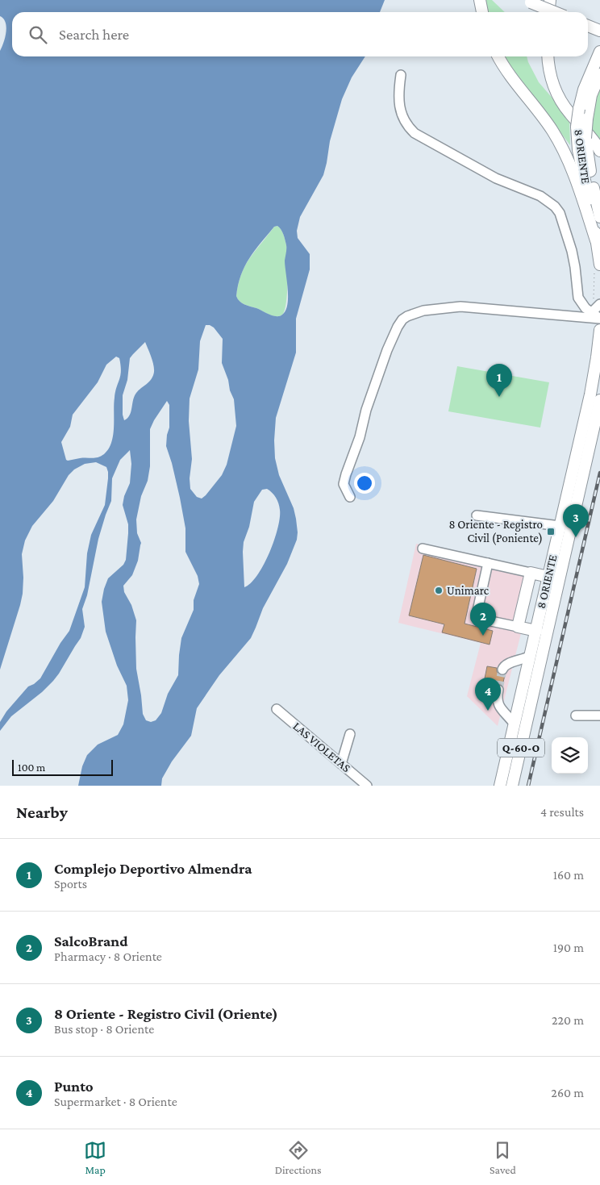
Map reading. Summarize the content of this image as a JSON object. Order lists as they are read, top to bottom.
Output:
{
  "streets": {
    "main road": ["8 ORIENTE", "Q-60-O"],
    "street": ["LAS VIOLETAS"]
  },
  "places": {
    "transit": ["8 Oriente - Registro Civil (Poniente)"],
    "other": ["Unimarc"]
  },
  "scale_bar": "100 m",
  "page": {
    "search": "Search here",
    "pins": [
      "1",
      "3",
      "2",
      "4"
    ],
    "scale": "100 m",
    "heading": ["Nearby", "4 results"],
    "list": [
      {
        "mark": "1",
        "name": "Complejo Deportivo Almendra",
        "note": "Sports",
        "value": "160 m"
      },
      {
        "mark": "2",
        "name": "SalcoBrand",
        "note": "Pharmacy · 8 Oriente",
        "value": "190 m"
      },
      {
        "mark": "3",
        "name": "8 Oriente - Registro Civil (Oriente)",
        "note": "Bus stop · 8 Oriente",
        "value": "220 m"
      },
      {
        "mark": "4",
        "name": "Punto",
        "note": "Supermarket · 8 Oriente",
        "value": "260 m"
      }
    ],
    "nav": ["Map", "Directions", "Saved"]
  }
}
